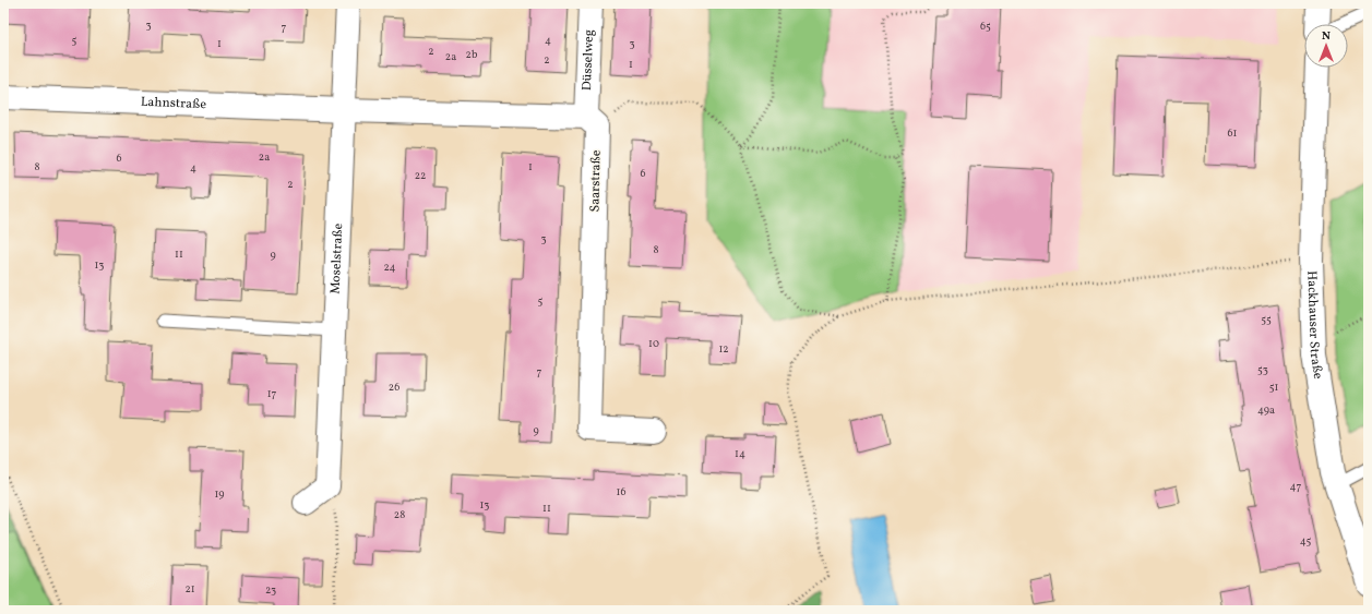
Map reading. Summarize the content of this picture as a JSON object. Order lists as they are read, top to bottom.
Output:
{
  "streets": {
    "street": [
      "Düsselweg",
      "Lahnstraße",
      "Saarstraße",
      "Moselstraße",
      "Hackhauser Straße"
    ]
  },
  "crossings": [
    ["Düsselweg", "Saarstraße"],
    ["Lahnstraße", "Moselstraße"]
  ],
  "house_numbers": [
    "3",
    "65",
    "7",
    "5",
    "4",
    "1",
    "3",
    "2",
    "2b",
    "2a",
    "2",
    "1",
    "61",
    "2a",
    "6",
    "8",
    "1",
    "4",
    "6",
    "22",
    "2",
    "3",
    "8",
    "11",
    "9",
    "13",
    "24",
    "5",
    "55",
    "10",
    "12",
    "53",
    "7",
    "26",
    "51",
    "17",
    "49a",
    "9",
    "14",
    "47",
    "16",
    "19",
    "13",
    "11",
    "28",
    "45",
    "21",
    "23"
  ],
  "north": "top"
}
